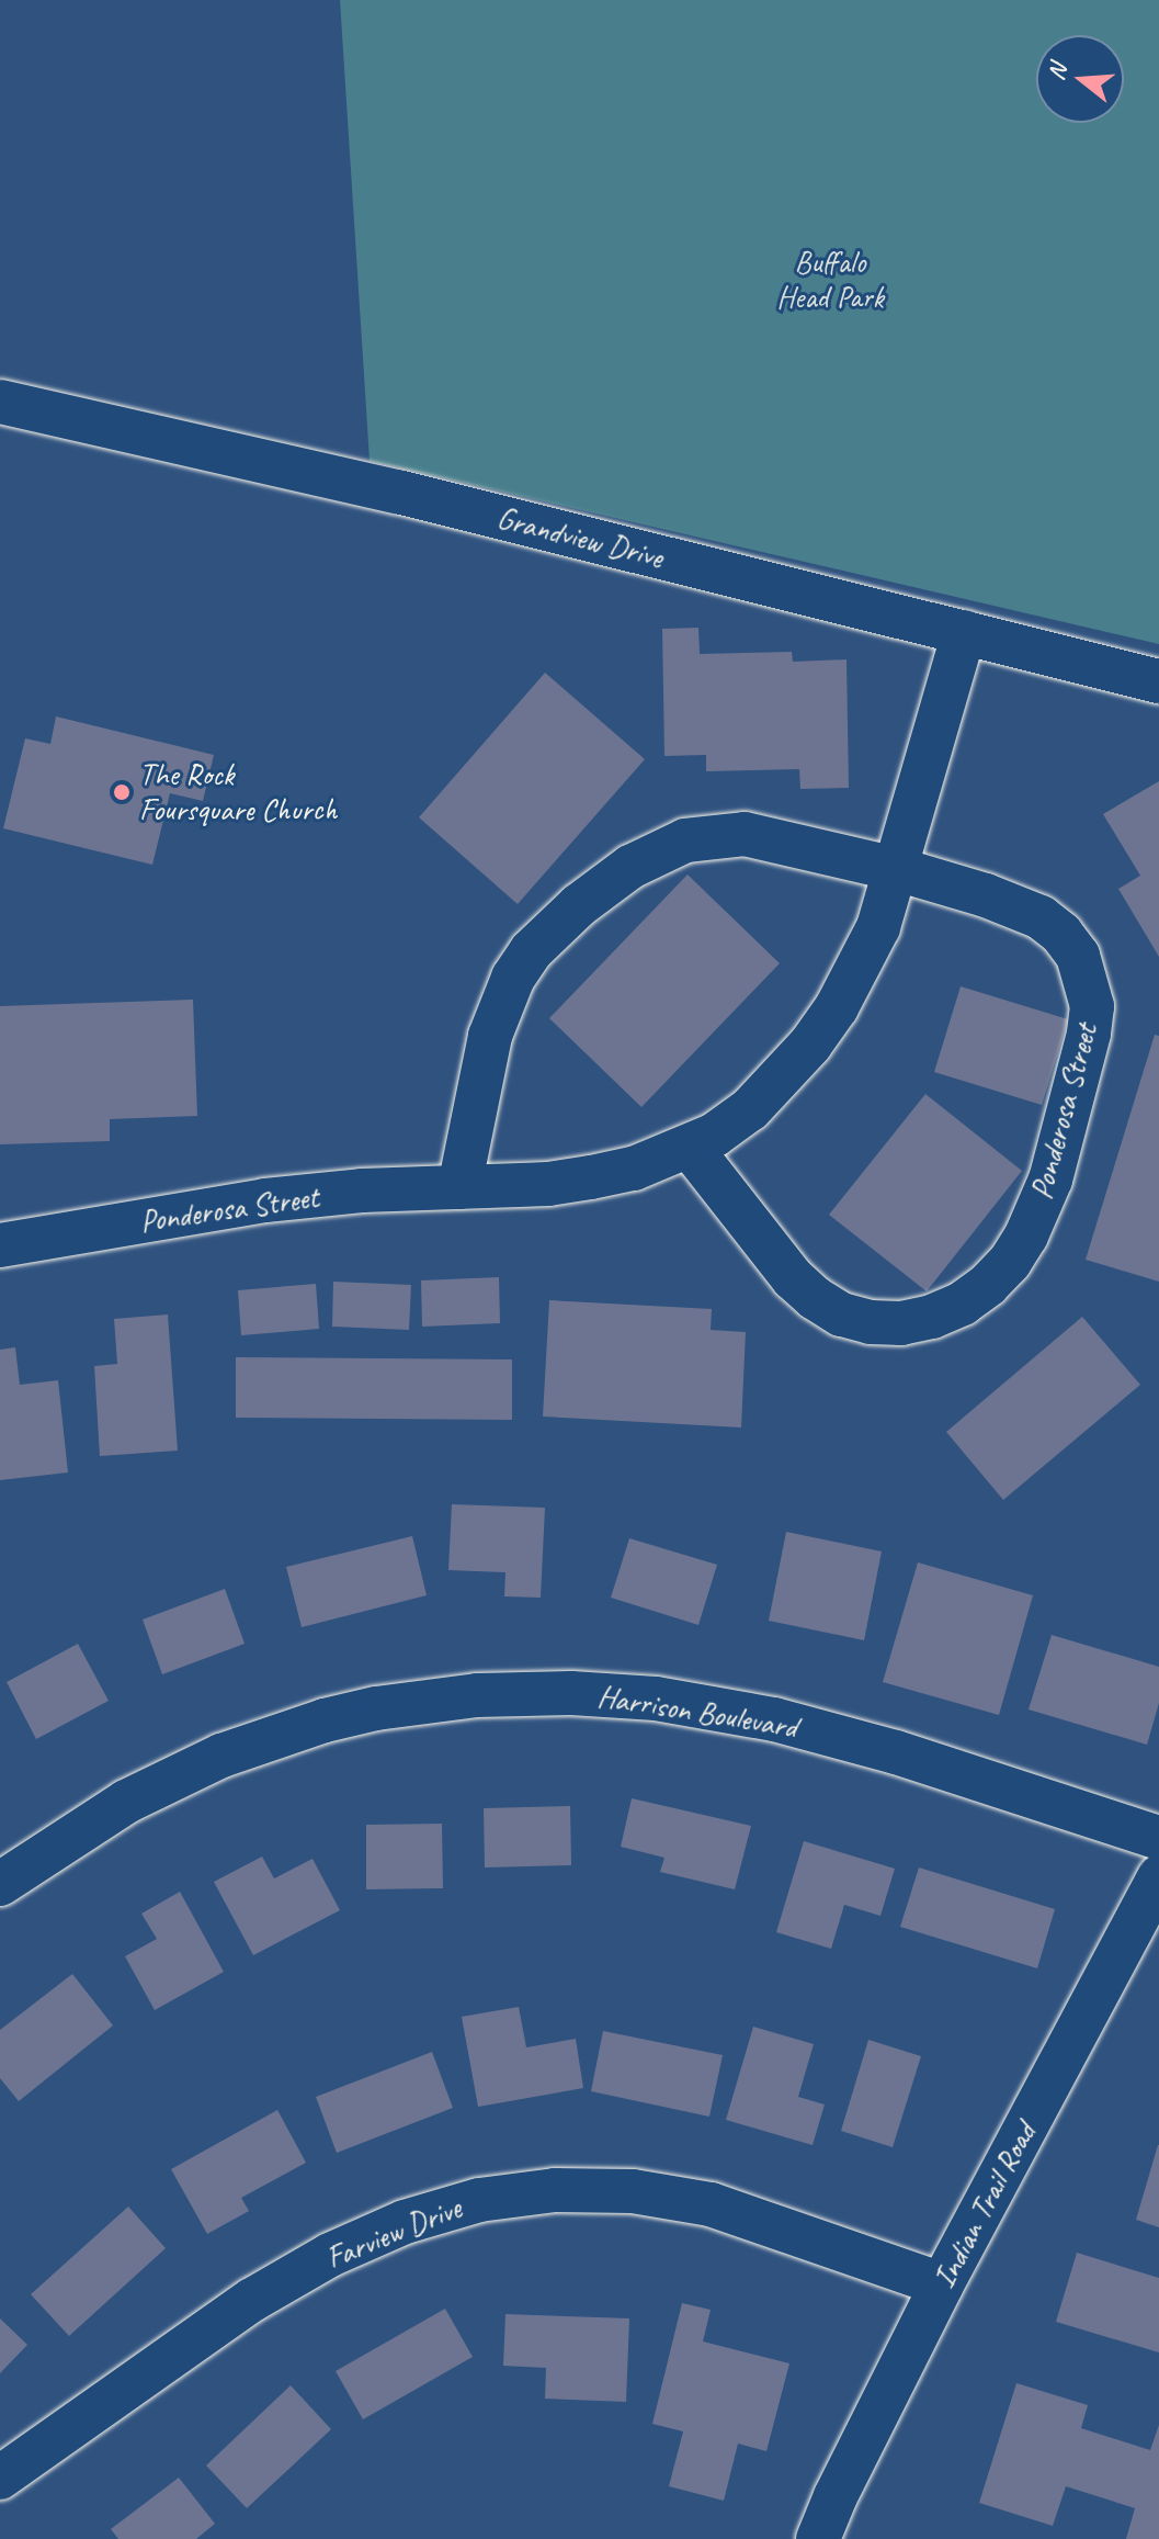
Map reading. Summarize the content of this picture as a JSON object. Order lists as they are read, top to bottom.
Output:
{
  "streets": {
    "street": [
      "Grandview Drive",
      "Ponderosa Street",
      "Harrison Boulevard",
      "Indian Trail Road",
      "Farview Drive"
    ]
  },
  "crossings": [
    ["Grandview Drive", "Ponderosa Street"],
    ["Indian Trail Road", "Farview Drive"]
  ],
  "parks": ["Buffalo Head Park"],
  "places": ["The Rock Foursquare Church"],
  "north": "left"
}
